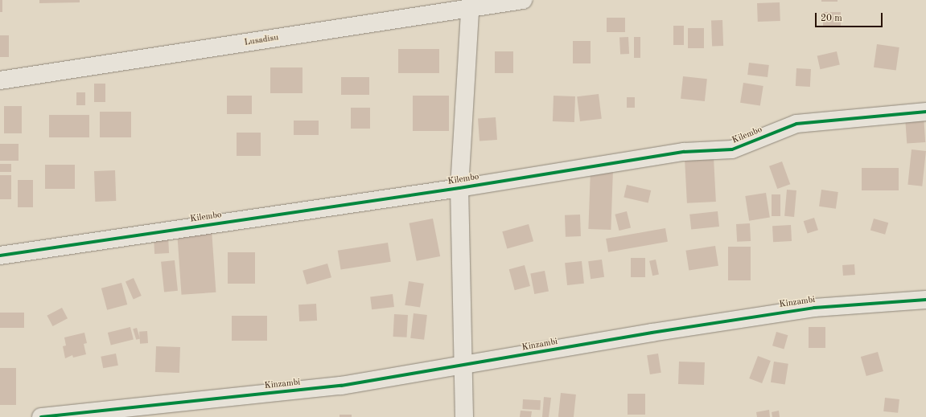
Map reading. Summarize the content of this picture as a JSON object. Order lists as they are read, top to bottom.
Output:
{
  "streets": {
    "street": ["Lusadisu", "Kilembo", "Kinzambi"]
  },
  "scale_bar": "20 m"
}
